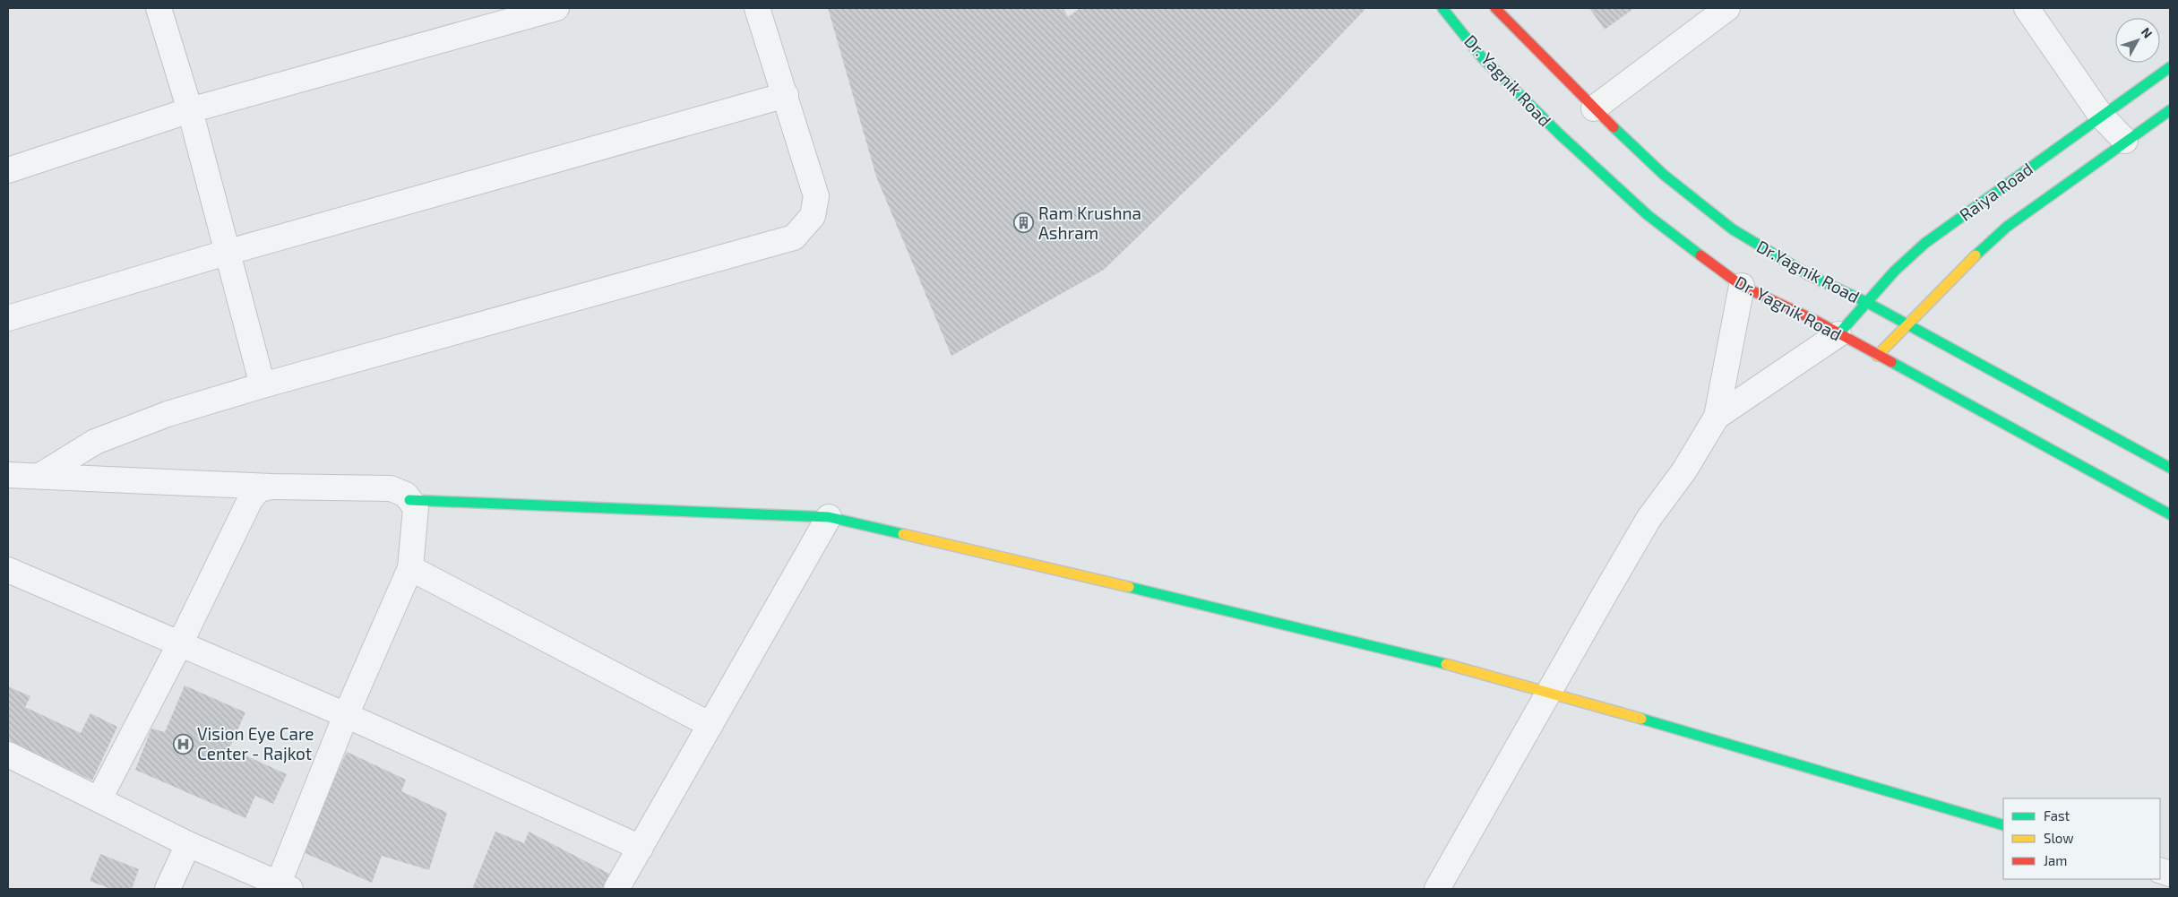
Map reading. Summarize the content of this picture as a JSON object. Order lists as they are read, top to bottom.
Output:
{
  "streets": {
    "street": ["Dr. Yagnik Road", "Raiya Road", "Dr.Yagnik Road"]
  },
  "crossings": [
    ["Dr. Yagnik Road", "Raiya Road"],
    ["Raiya Road", "Dr.Yagnik Road"]
  ],
  "places": {
    "building": ["Ram Krushna Ashram"],
    "hospital": ["Vision Eye Care Center - Rajkot"]
  },
  "legend": ["Fast", "Slow", "Jam"],
  "north": "top right"
}
